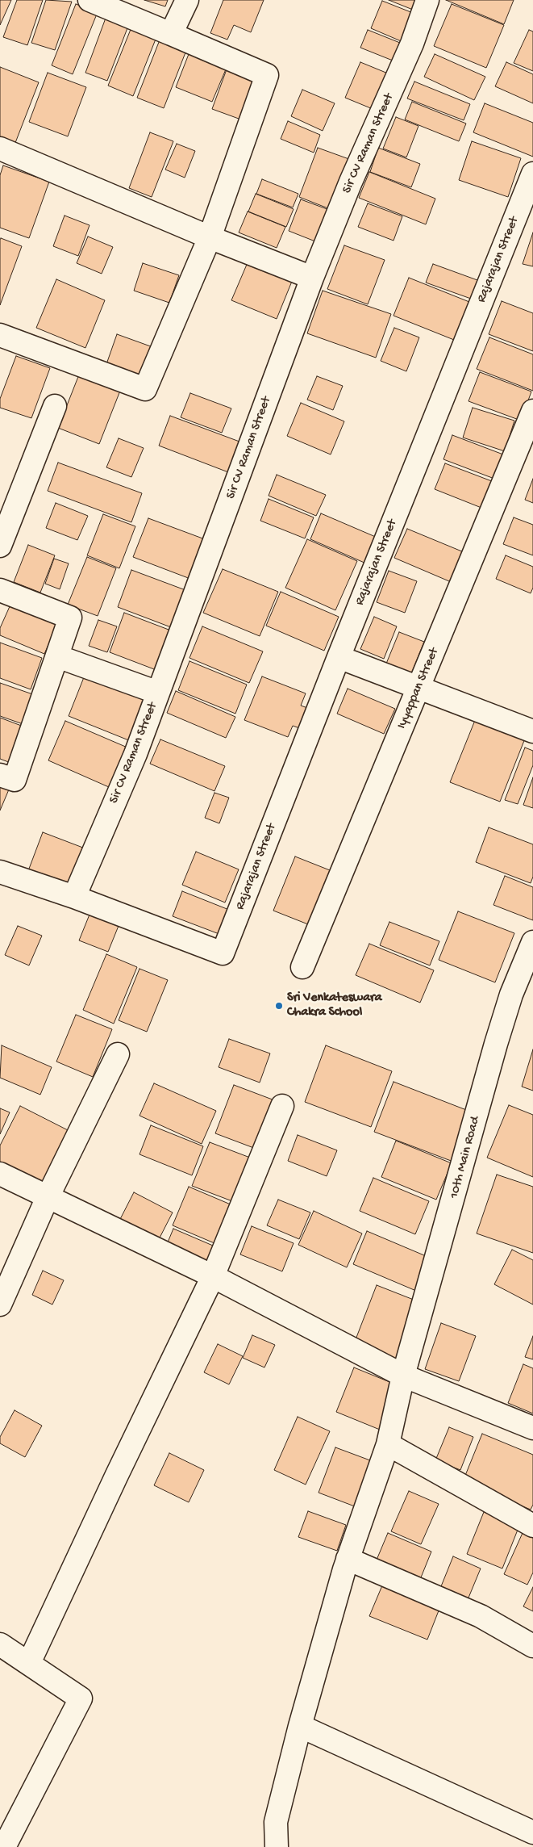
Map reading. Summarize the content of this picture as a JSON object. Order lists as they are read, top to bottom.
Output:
{
  "streets": {
    "street": [
      "Sir CV Raman Street",
      "Rajarajan Street",
      "Iyyappan Street",
      "10th Main Road"
    ]
  },
  "crossings": [
    ["Sir CV Raman Street", "Rajarajan Street"]
  ],
  "places": ["Sri Venkateswara Chakra School"]
}
